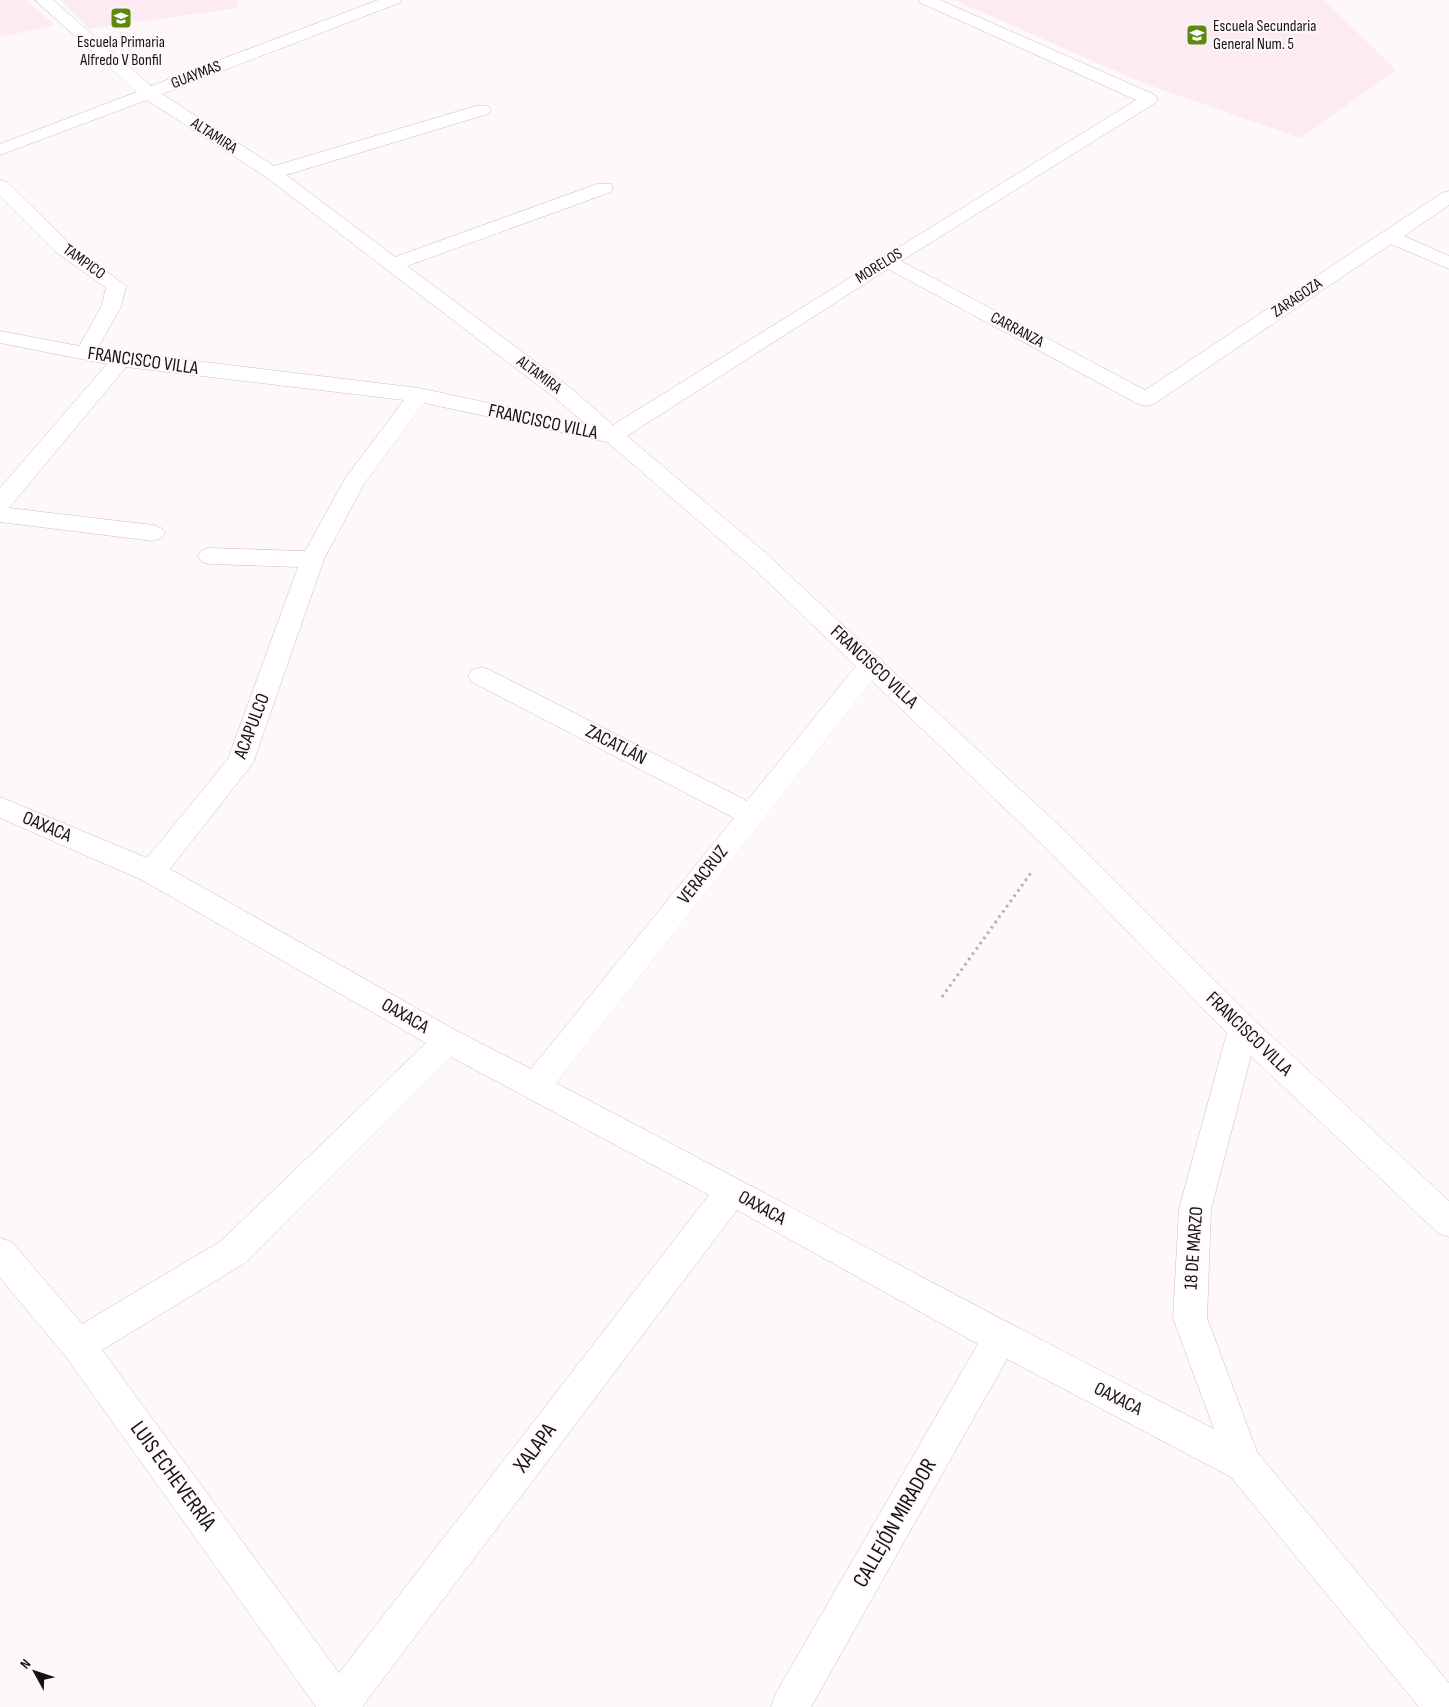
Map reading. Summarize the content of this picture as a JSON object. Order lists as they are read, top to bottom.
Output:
{
  "streets": {
    "street": [
      "GUAYMAS",
      "ALTAMIRA",
      "TAMPICO",
      "MORELOS",
      "ZARAGOZA",
      "CARRANZA",
      "FRANCISCO VILLA",
      "ACAPULCO",
      "ZACATLÁN",
      "OAXACA",
      "VERACRUZ",
      "18 DE MARZO",
      "XALAPA",
      "LUIS ECHEVERRÍA",
      "CALLEJÓN MIRADOR"
    ]
  },
  "crossings": [
    ["GUAYMAS", "ALTAMIRA"],
    ["ALTAMIRA", "MORELOS"],
    ["ALTAMIRA", "FRANCISCO VILLA"],
    ["TAMPICO", "FRANCISCO VILLA"],
    ["MORELOS", "CARRANZA"],
    ["MORELOS", "FRANCISCO VILLA"],
    ["ZARAGOZA", "CARRANZA"],
    ["FRANCISCO VILLA", "ACAPULCO"],
    ["FRANCISCO VILLA", "VERACRUZ"],
    ["FRANCISCO VILLA", "18 DE MARZO"],
    ["ACAPULCO", "OAXACA"],
    ["ZACATLÁN", "VERACRUZ"],
    ["OAXACA", "VERACRUZ"],
    ["OAXACA", "18 DE MARZO"],
    ["OAXACA", "XALAPA"],
    ["OAXACA", "CALLEJÓN MIRADOR"],
    ["XALAPA", "LUIS ECHEVERRÍA"]
  ],
  "places": {
    "school or university": ["Escuela Primaria Alfredo V Bonfil", "Escuela Secundaria General Num. 5"]
  },
  "north": "top left"
}
